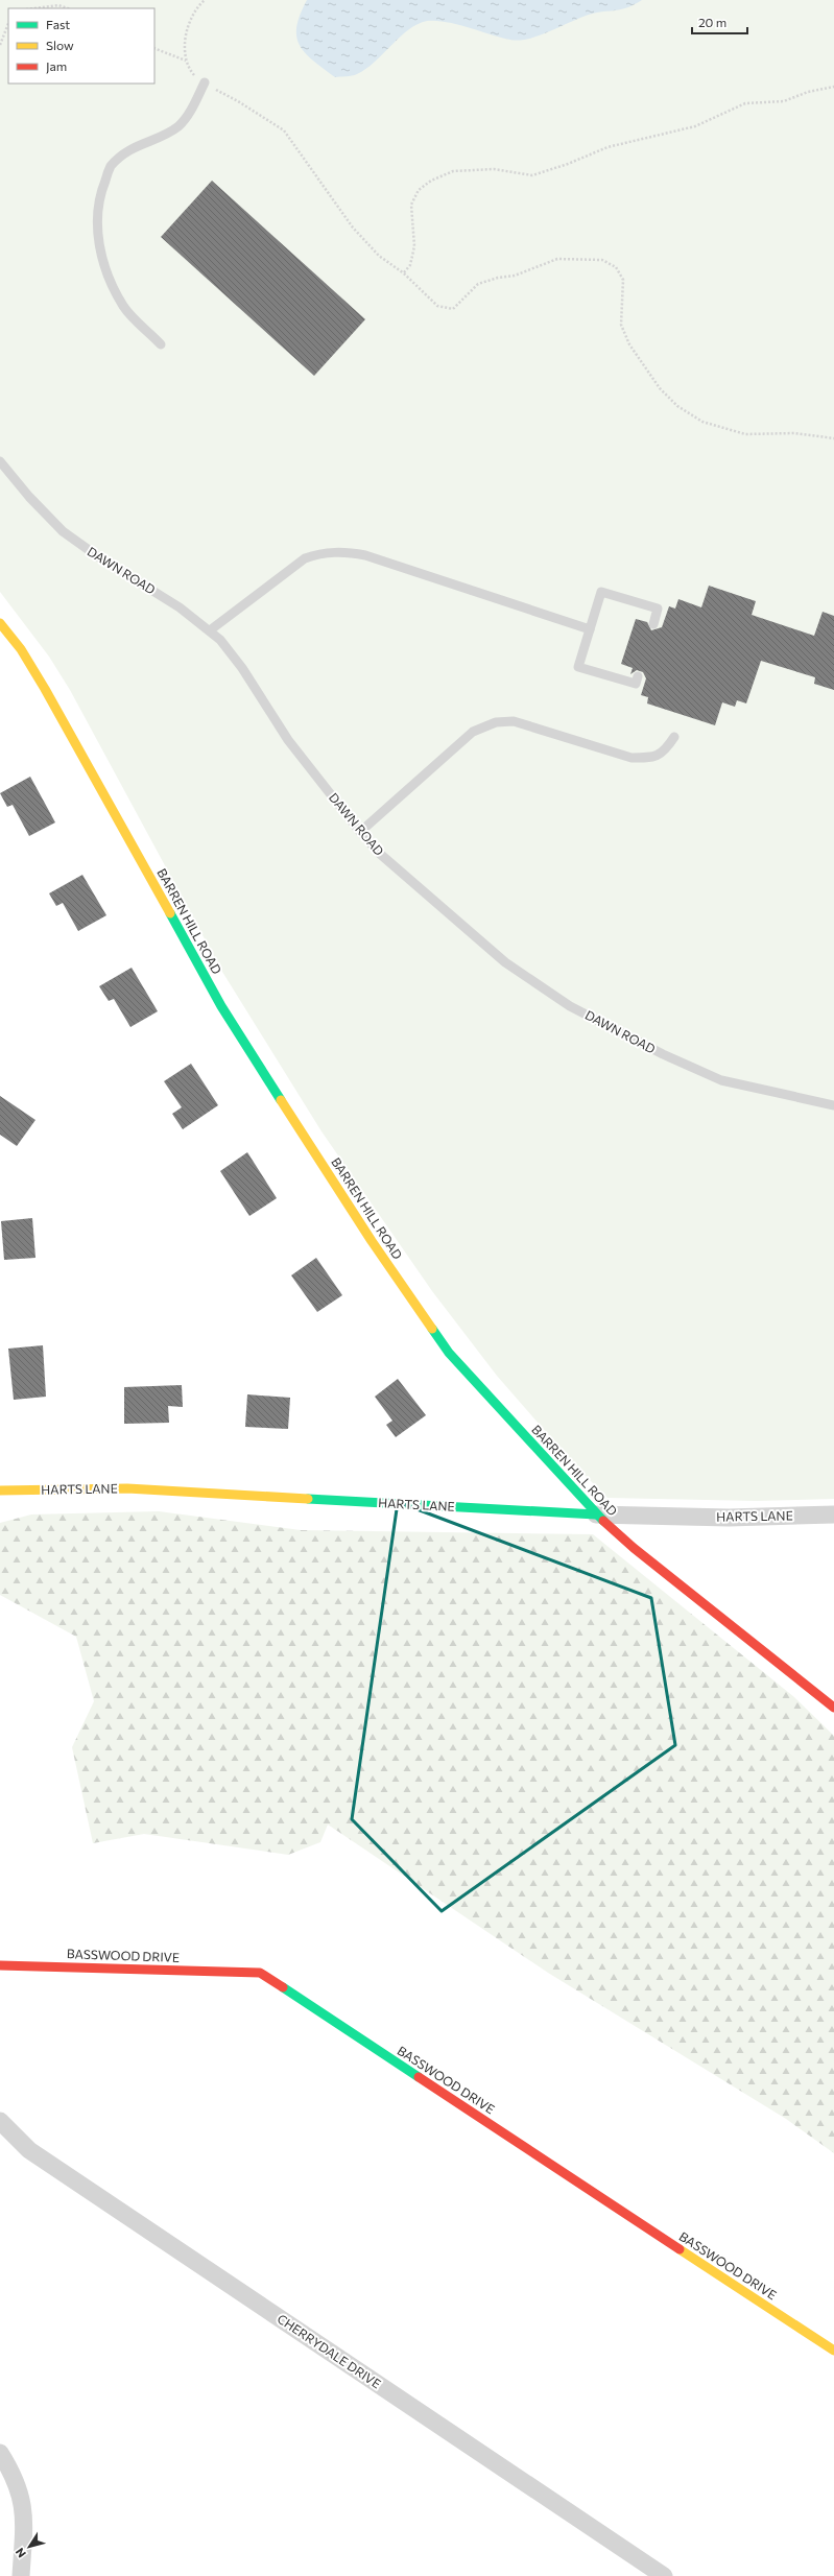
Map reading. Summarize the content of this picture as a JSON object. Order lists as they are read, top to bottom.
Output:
{
  "streets": {
    "street": [
      "BARREN HILL ROAD",
      "HARTS LANE",
      "BASSWOOD DRIVE",
      "CHERRYDALE DRIVE"
    ],
    "lane": ["DAWN ROAD"]
  },
  "crossings": [
    ["BARREN HILL ROAD", "HARTS LANE"]
  ],
  "legend": ["Fast", "Slow", "Jam"],
  "scale_bar": "20 m",
  "north": "bottom left"
}
